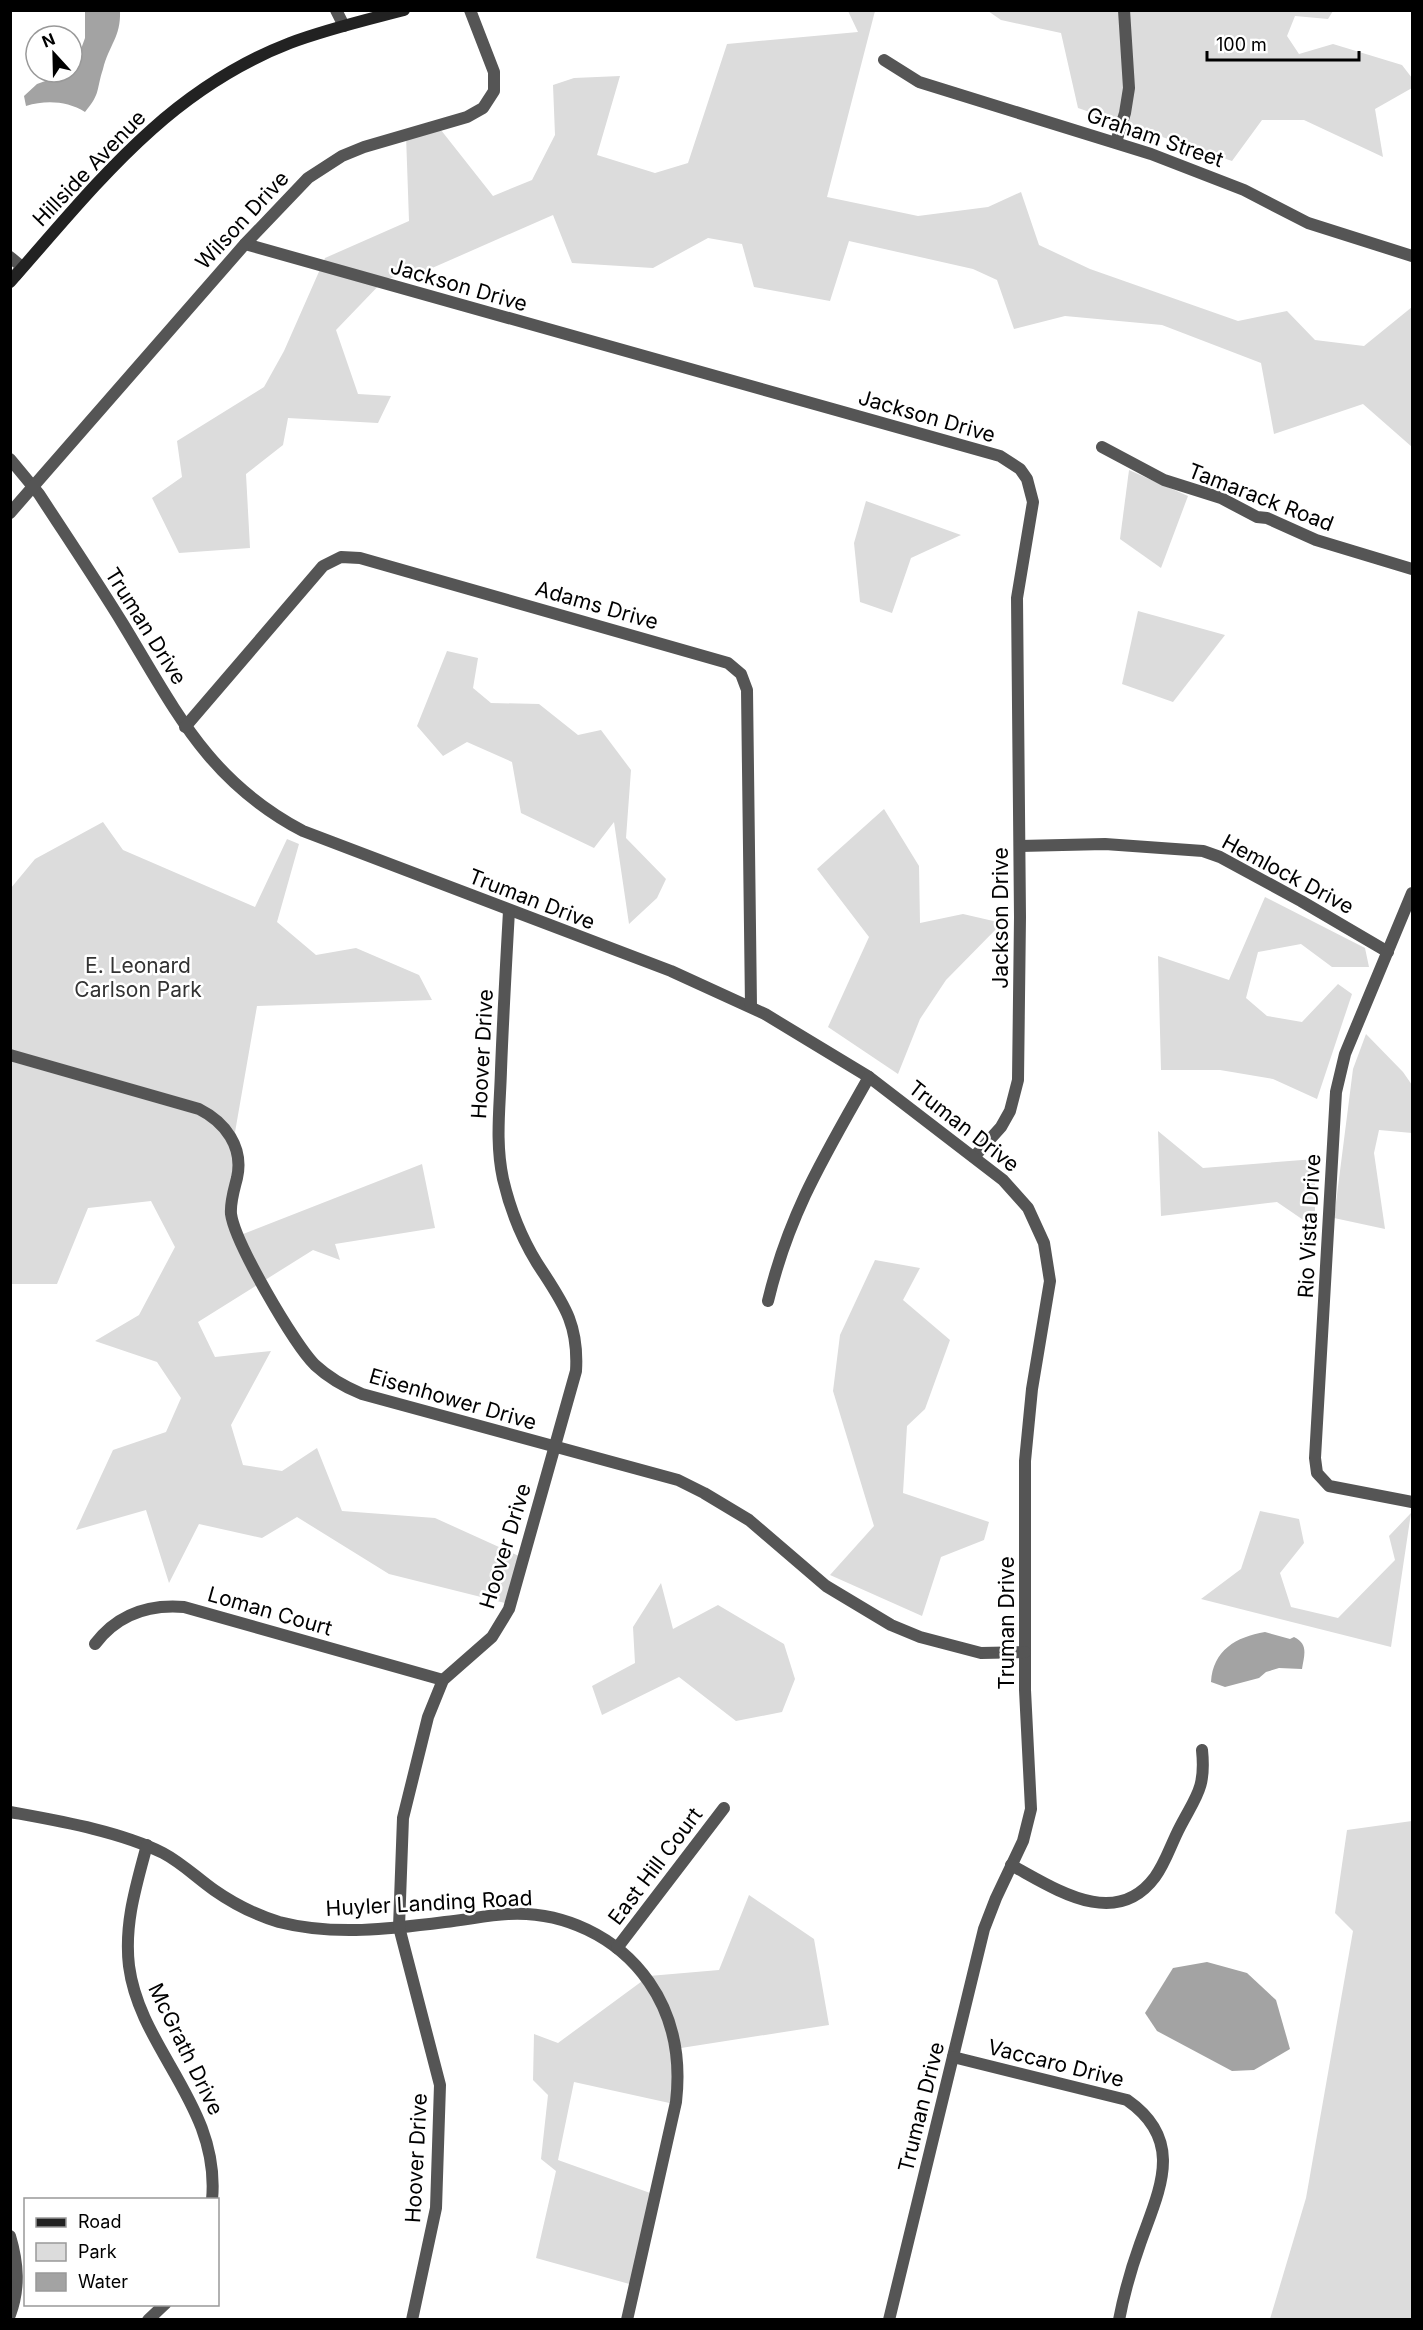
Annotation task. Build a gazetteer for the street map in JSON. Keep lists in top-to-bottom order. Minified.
{"streets":{"main road":["Hillside Avenue"],"street":["Graham Street","Wilson Drive","Jackson Drive","Tamarack Road","Adams Drive","Truman Drive","Hemlock Drive","Hoover Drive","Rio Vista Drive","Eisenhower Drive","Loman Court","East Hill Court","Huyler Landing Road","McGrath Drive","Vaccaro Drive"]},"crossings":[["Wilson Drive","Jackson Drive"],["Wilson Drive","Truman Drive"],["Jackson Drive","Truman Drive"],["Jackson Drive","Hemlock Drive"],["Adams Drive","Truman Drive"],["Truman Drive","Hoover Drive"],["Truman Drive","Eisenhower Drive"],["Truman Drive","Vaccaro Drive"],["Hemlock Drive","Rio Vista Drive"],["Hoover Drive","Eisenhower Drive"],["Hoover Drive","Loman Court"],["Hoover Drive","Huyler Landing Road"],["East Hill Court","Huyler Landing Road"],["Huyler Landing Road","McGrath Drive"]],"parks":["E. Leonard Carlson Park"],"legend":["Road","Park","Water"],"scale_bar":"100 m","north":"top"}
